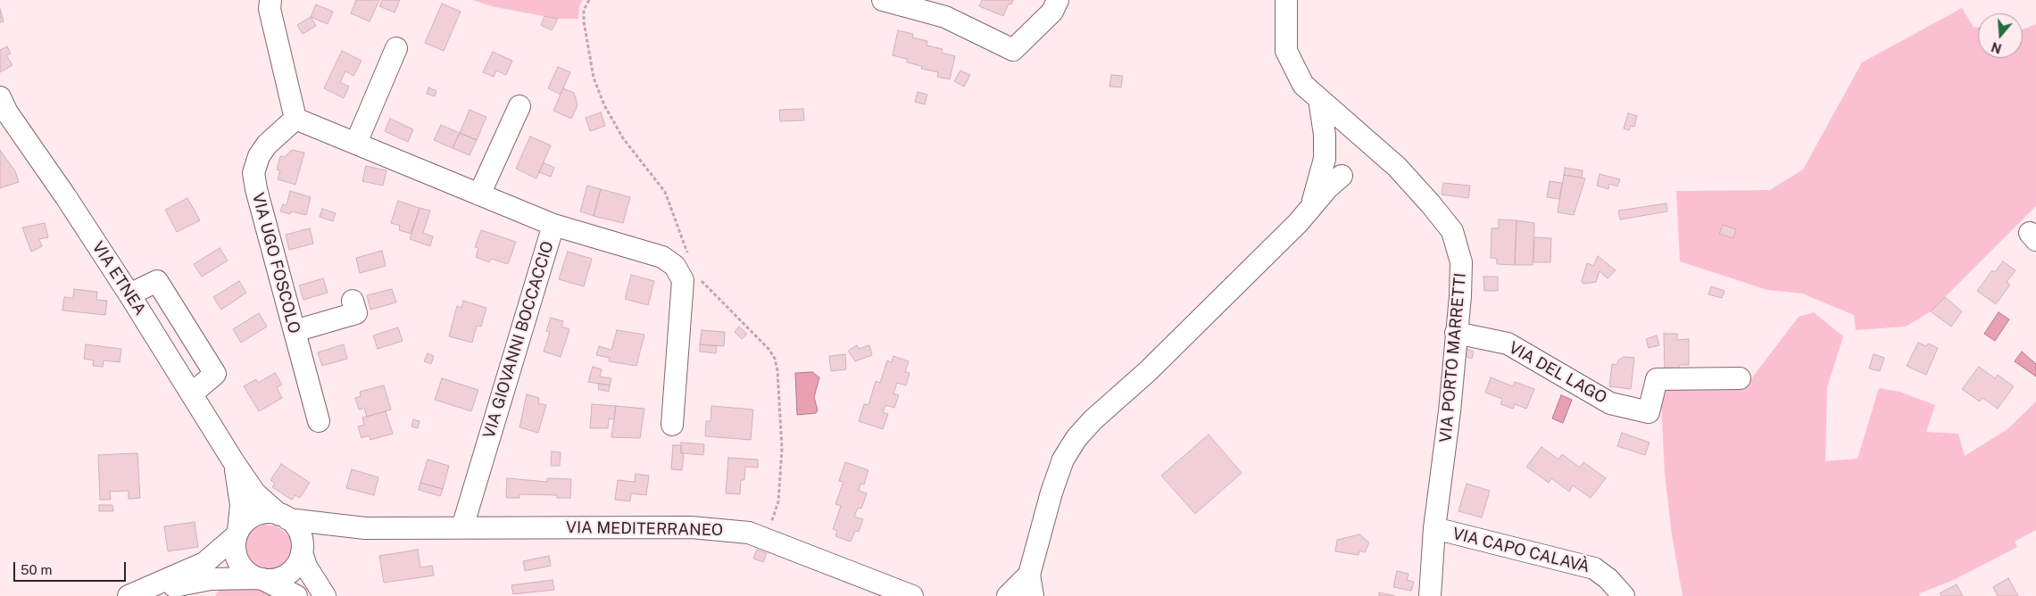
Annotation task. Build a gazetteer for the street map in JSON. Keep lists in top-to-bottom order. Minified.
{"streets":{"street":["VIA UGO FOSCOLO","VIA ETNEA","VIA GIOVANNI BOCCACCIO","VIA PORTO MARRETTI","VIA DEL LAGO","VIA MEDITERRANEO","VIA CAPO CALAVÀ"]},"crossings":[["VIA GIOVANNI BOCCACCIO","VIA MEDITERRANEO"],["VIA PORTO MARRETTI","VIA DEL LAGO"],["VIA PORTO MARRETTI","VIA CAPO CALAVÀ"]],"scale_bar":"50 m","north":"bottom"}
